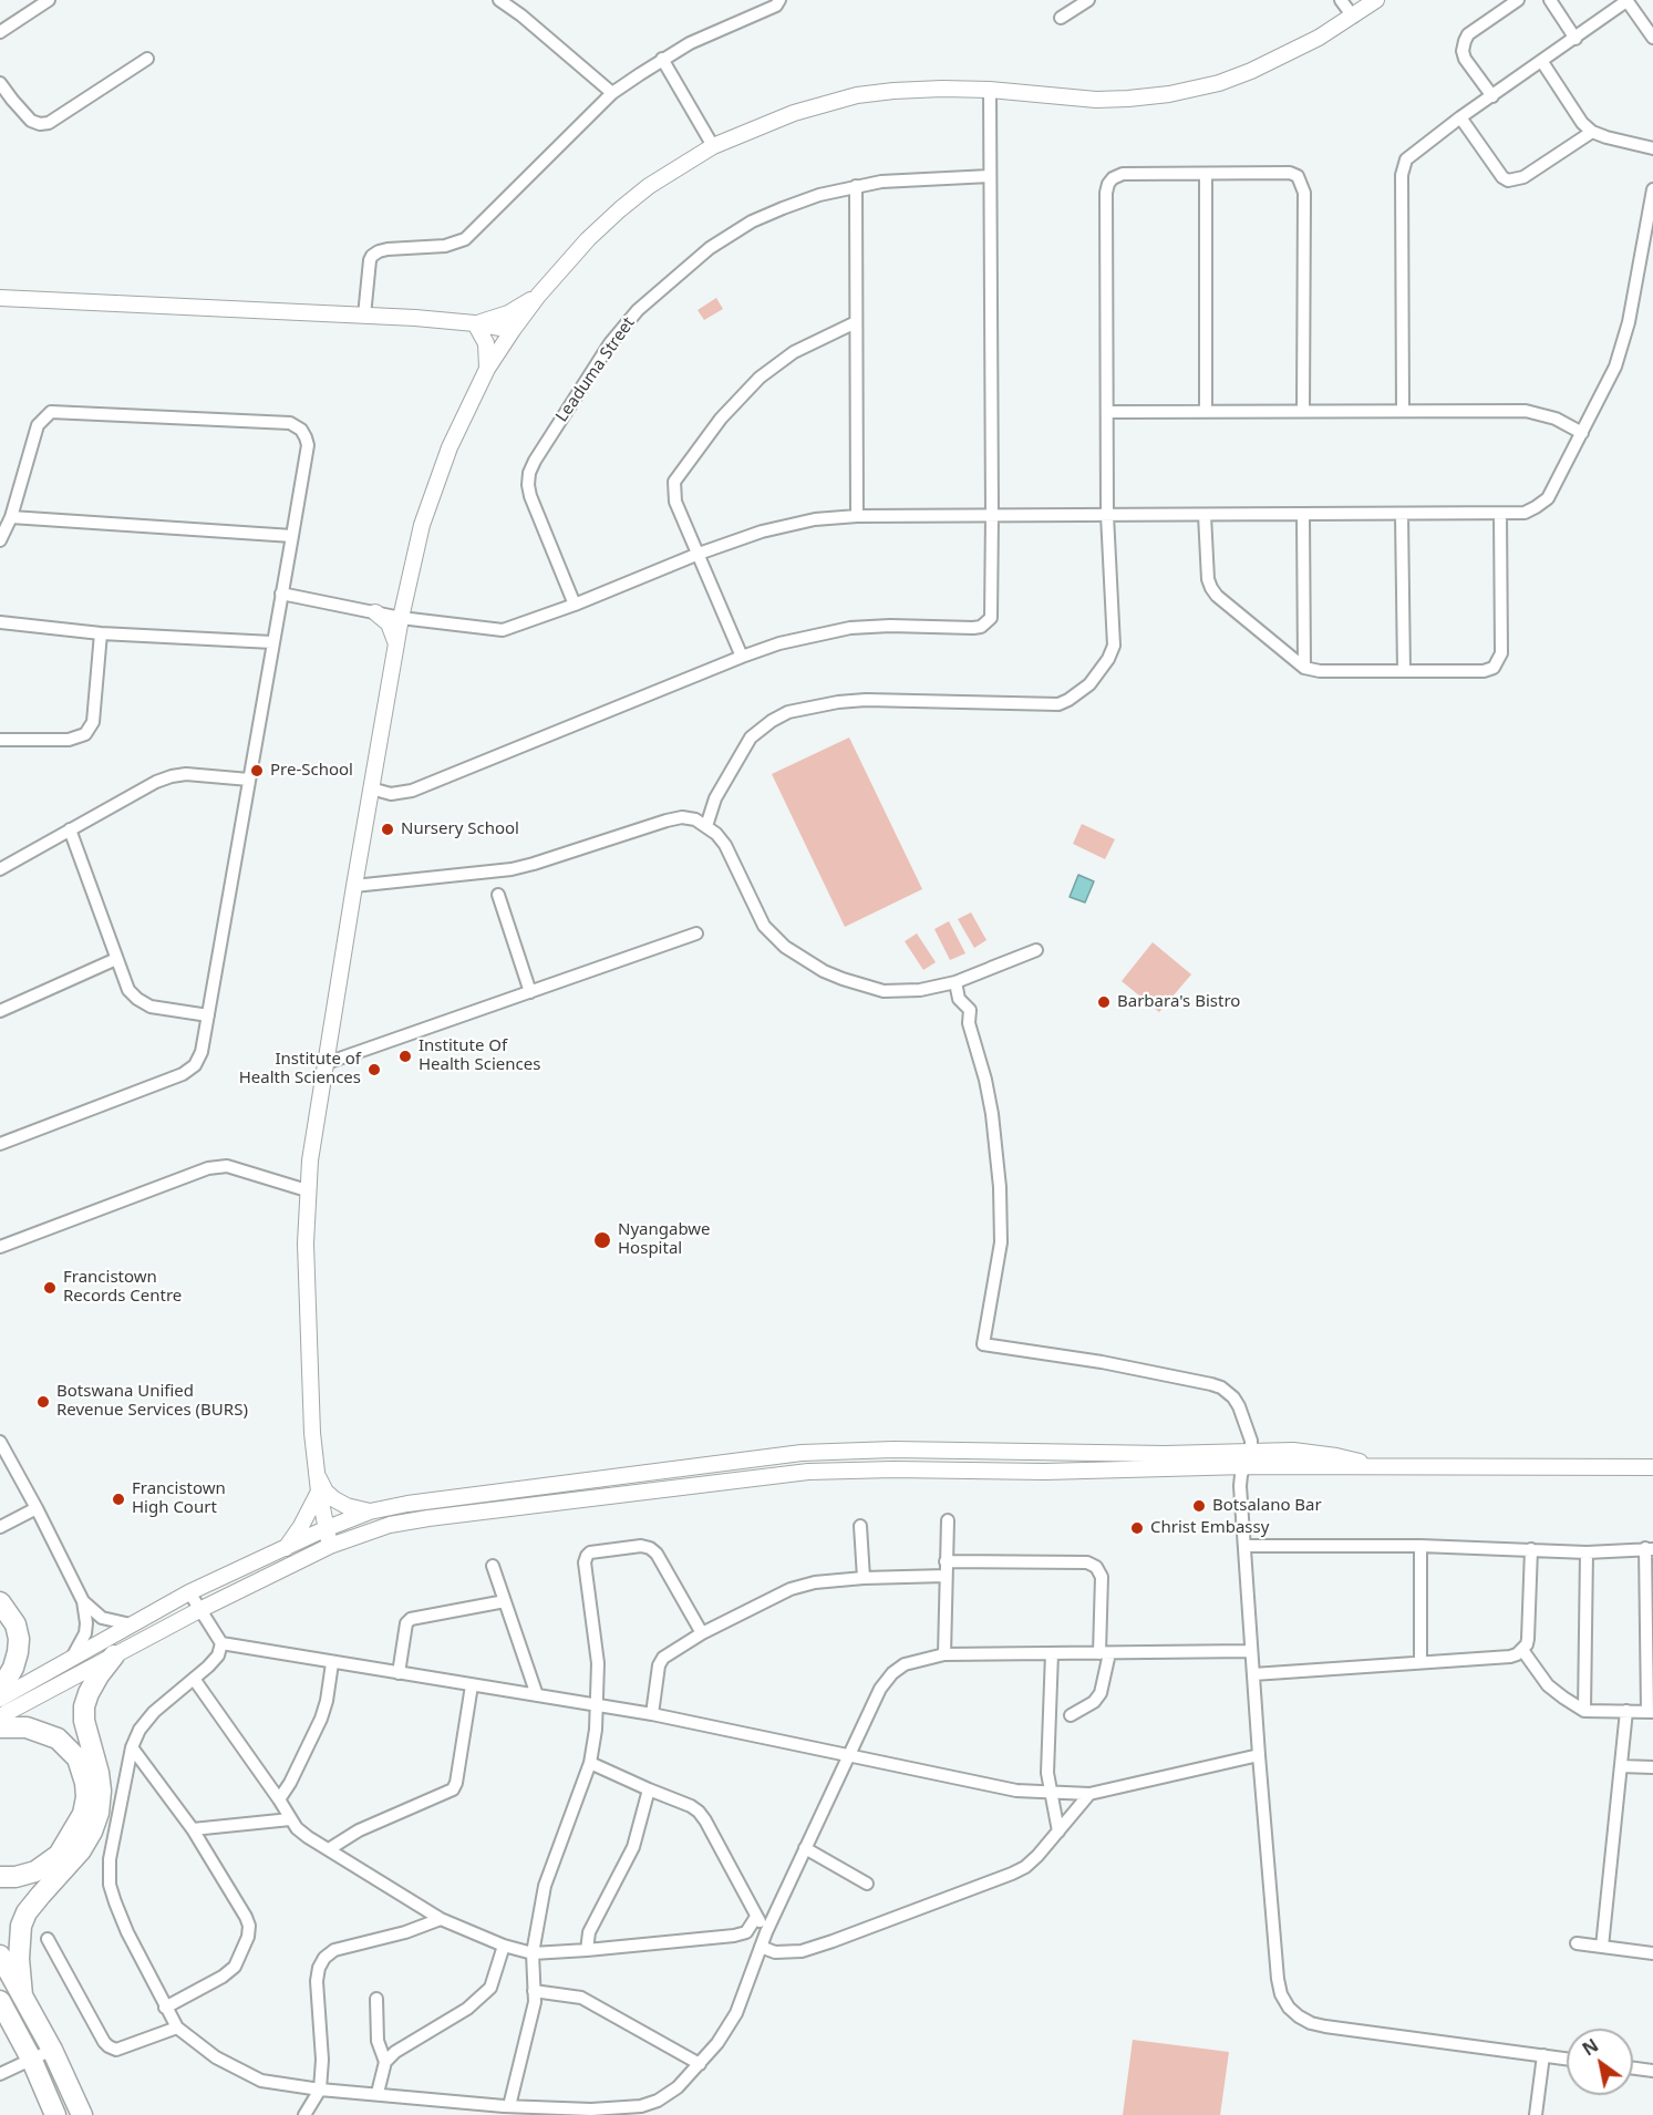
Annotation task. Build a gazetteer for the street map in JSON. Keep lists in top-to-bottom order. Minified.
{"streets":{"street":["Leaduma Street"]},"places":["Pre-School","Nursery School","Barbara's Bistro","Institute Of Health Sciences","Institute of Health Sciences","Nyangabwe Hospital","Francistown Records Centre","Botswana Unified Revenue Services (BURS)","Francistown High Court","Botsalano Bar","Christ Embassy"],"north":"top left"}
